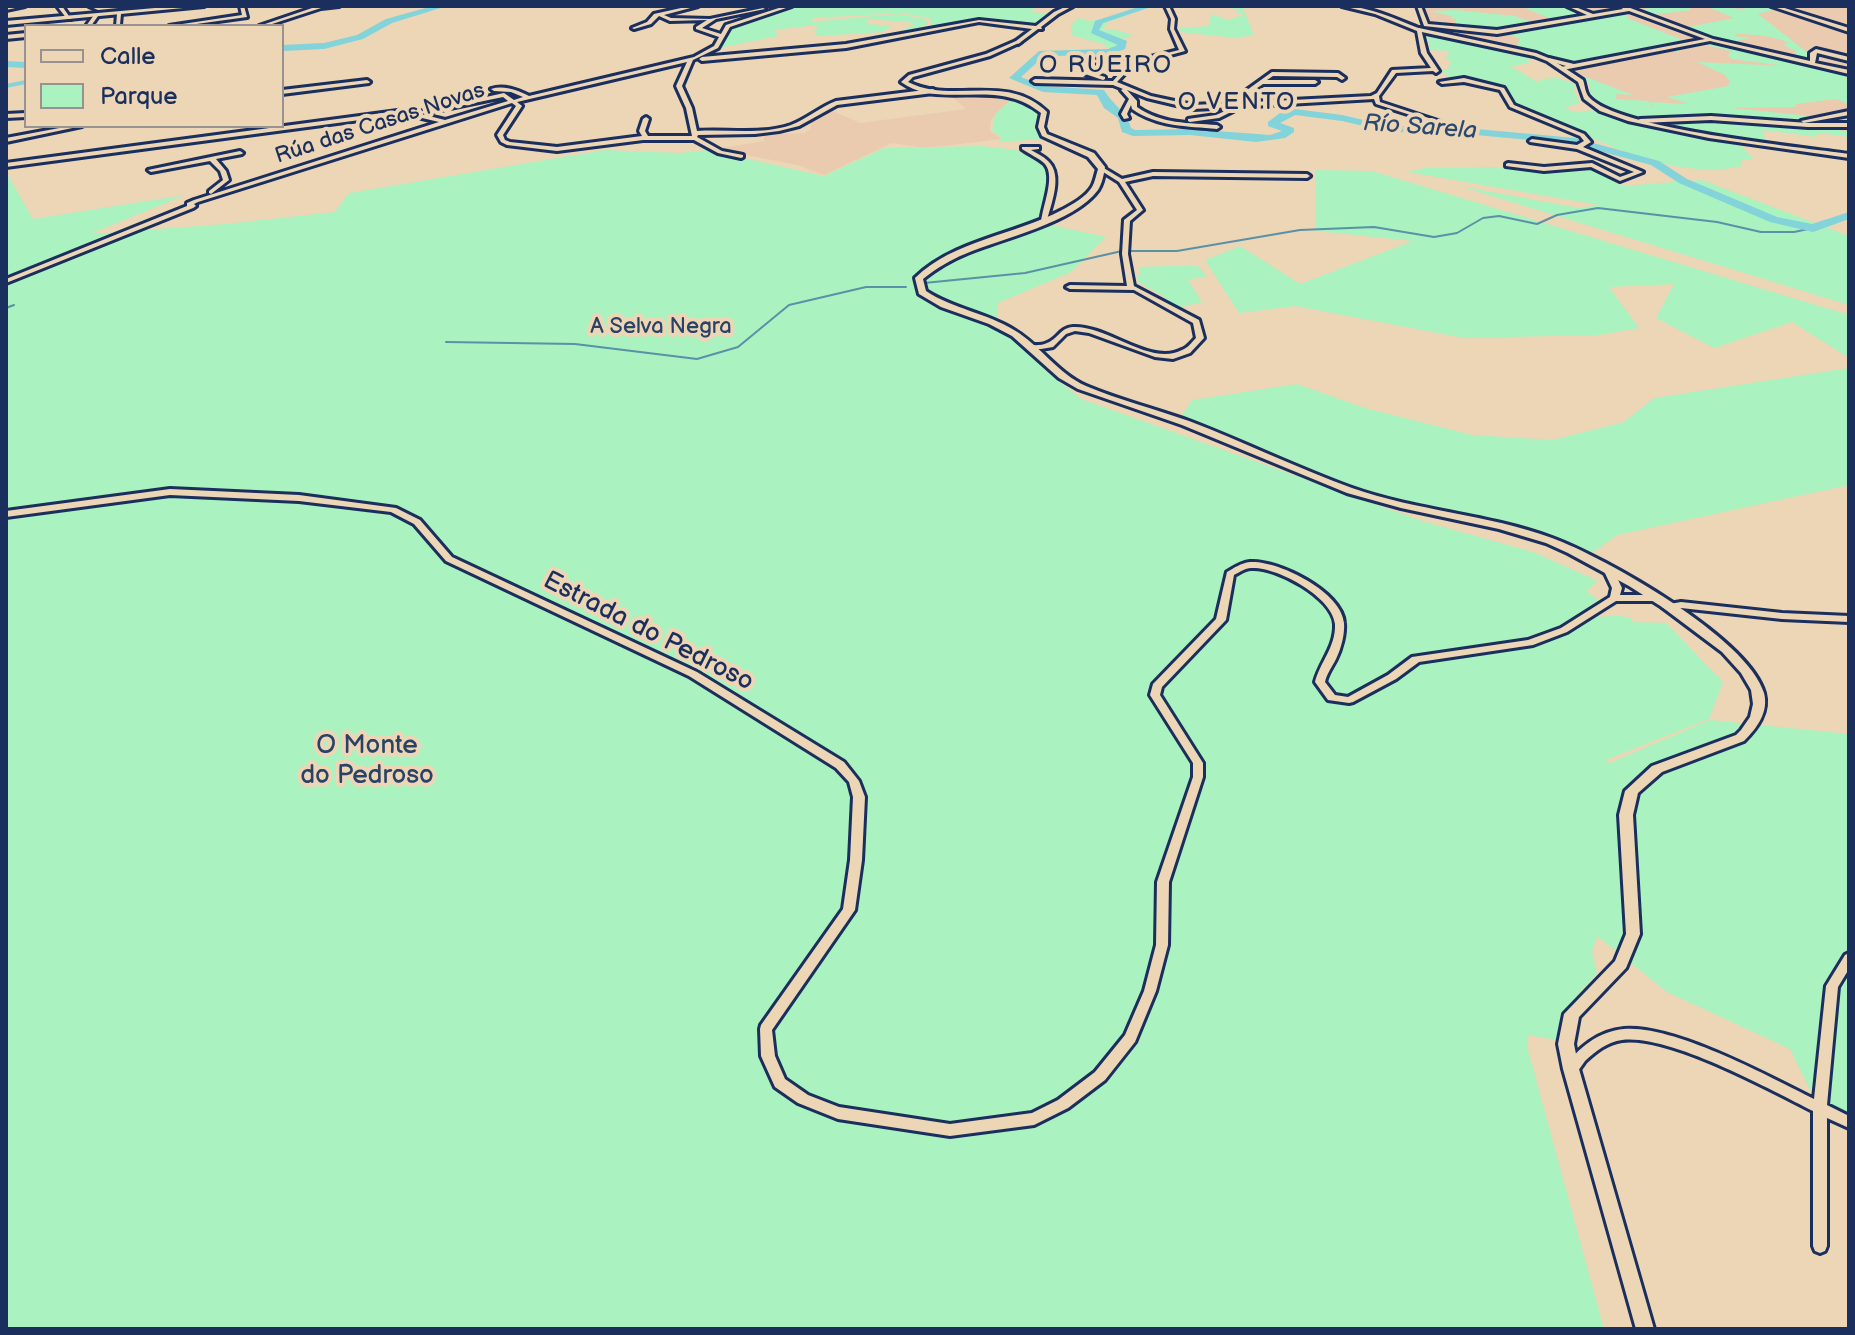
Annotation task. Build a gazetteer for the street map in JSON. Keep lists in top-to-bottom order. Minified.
{"streets":{"street":["Rúa das Casas Novas","Estrada do Pedroso"]},"districts":["O RUEIRO","O VENTO"],"water":["Río Sarela"],"parks":["A Selva Negra","O Monte do Pedroso"],"legend":["Calle","Parque"]}
